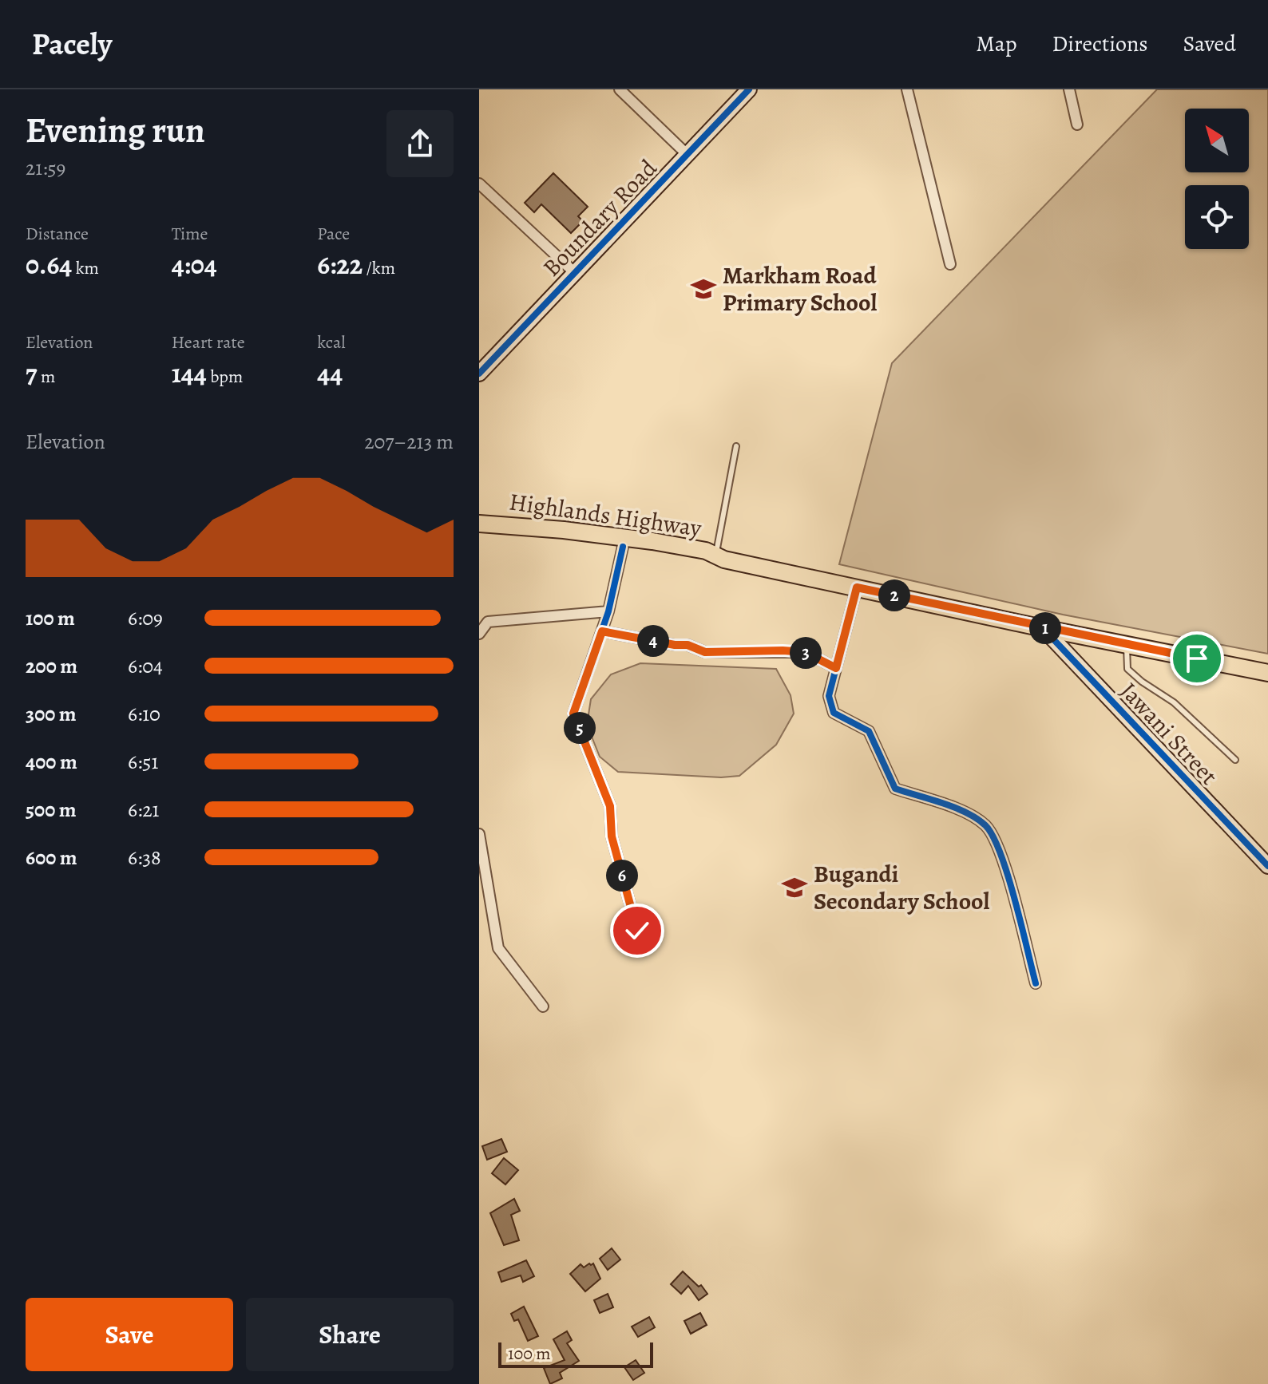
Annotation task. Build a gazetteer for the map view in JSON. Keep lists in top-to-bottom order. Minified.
{"streets":{"main road":["Highlands Highway"],"street":["Boundary Road","Jawani Street"]},"crossings":[["Highlands Highway","Jawani Street"]],"places":{"school or university":["Markham Road Primary School","Bugandi Secondary School"]},"scale_bar":"100 m","north":"top left","page":{"header":"Pacely","nav":["Map","Directions","Saved"],"heading":["Evening run","21:59"],"stats":[["Distance","0.64 km"],["Time","4:04"],["Pace","6:22 /km"],["Elevation","7 m"],["Heart rate","144 bpm"],["kcal","44"]],"chart":["Elevation","207–213 m"],"pins":["2","1","4","3","5","6"],"list":[{"name":"100 m","note":"6:09"},{"name":"200 m","note":"6:04"},{"name":"300 m","note":"6:10"},{"name":"400 m","note":"6:51"},{"name":"500 m","note":"6:21"},{"name":"600 m","note":"6:38"}],"buttons":["Save","Share"],"scale":"100 m"}}
